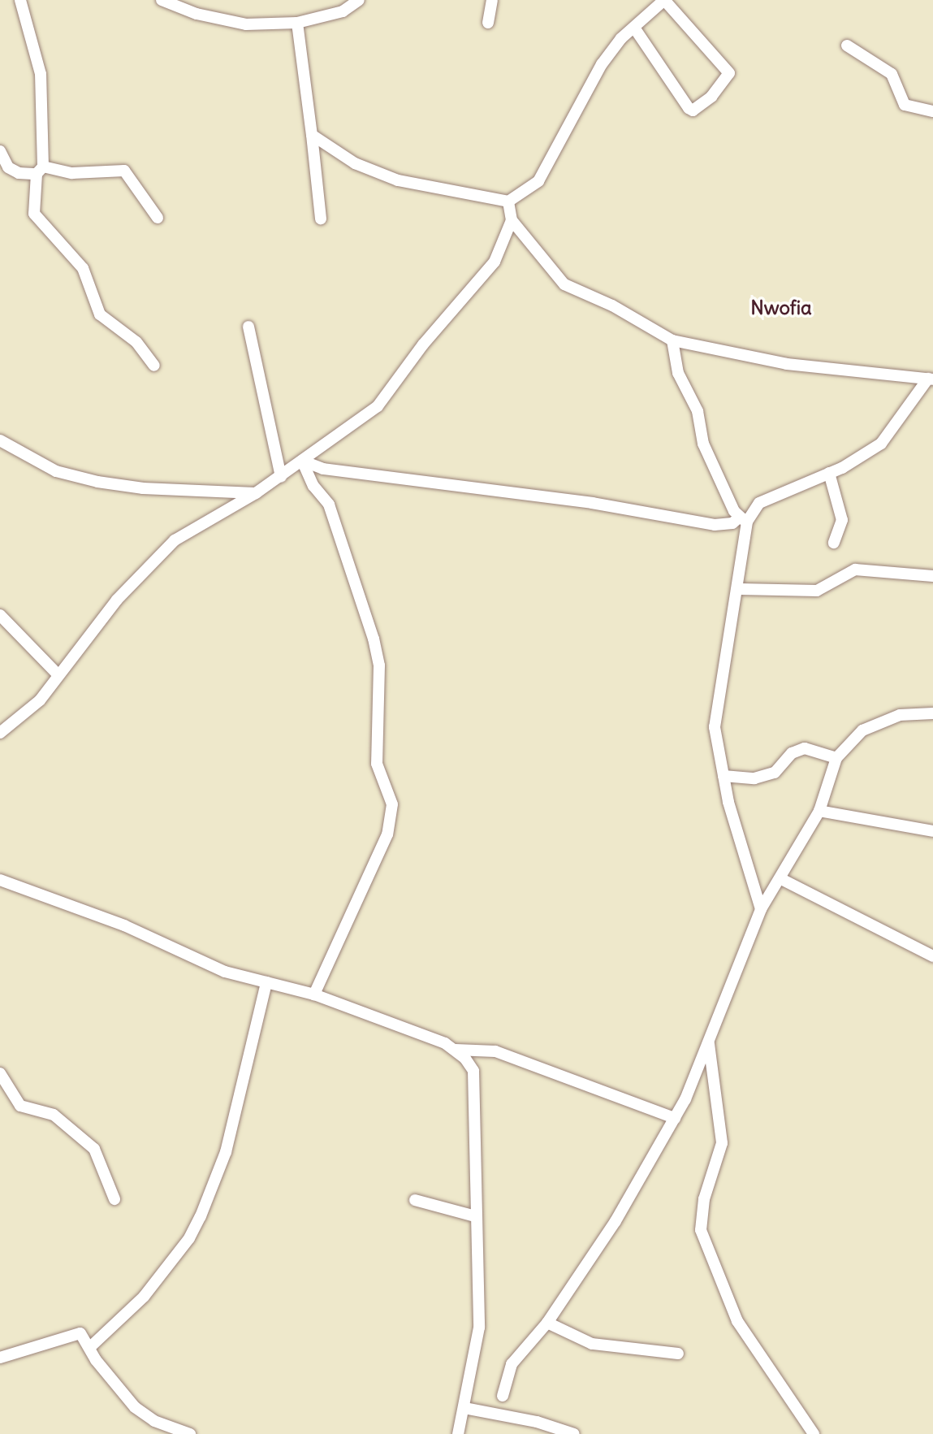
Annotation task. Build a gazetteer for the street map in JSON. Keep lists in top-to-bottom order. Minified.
{"districts":["Nwofia"]}
